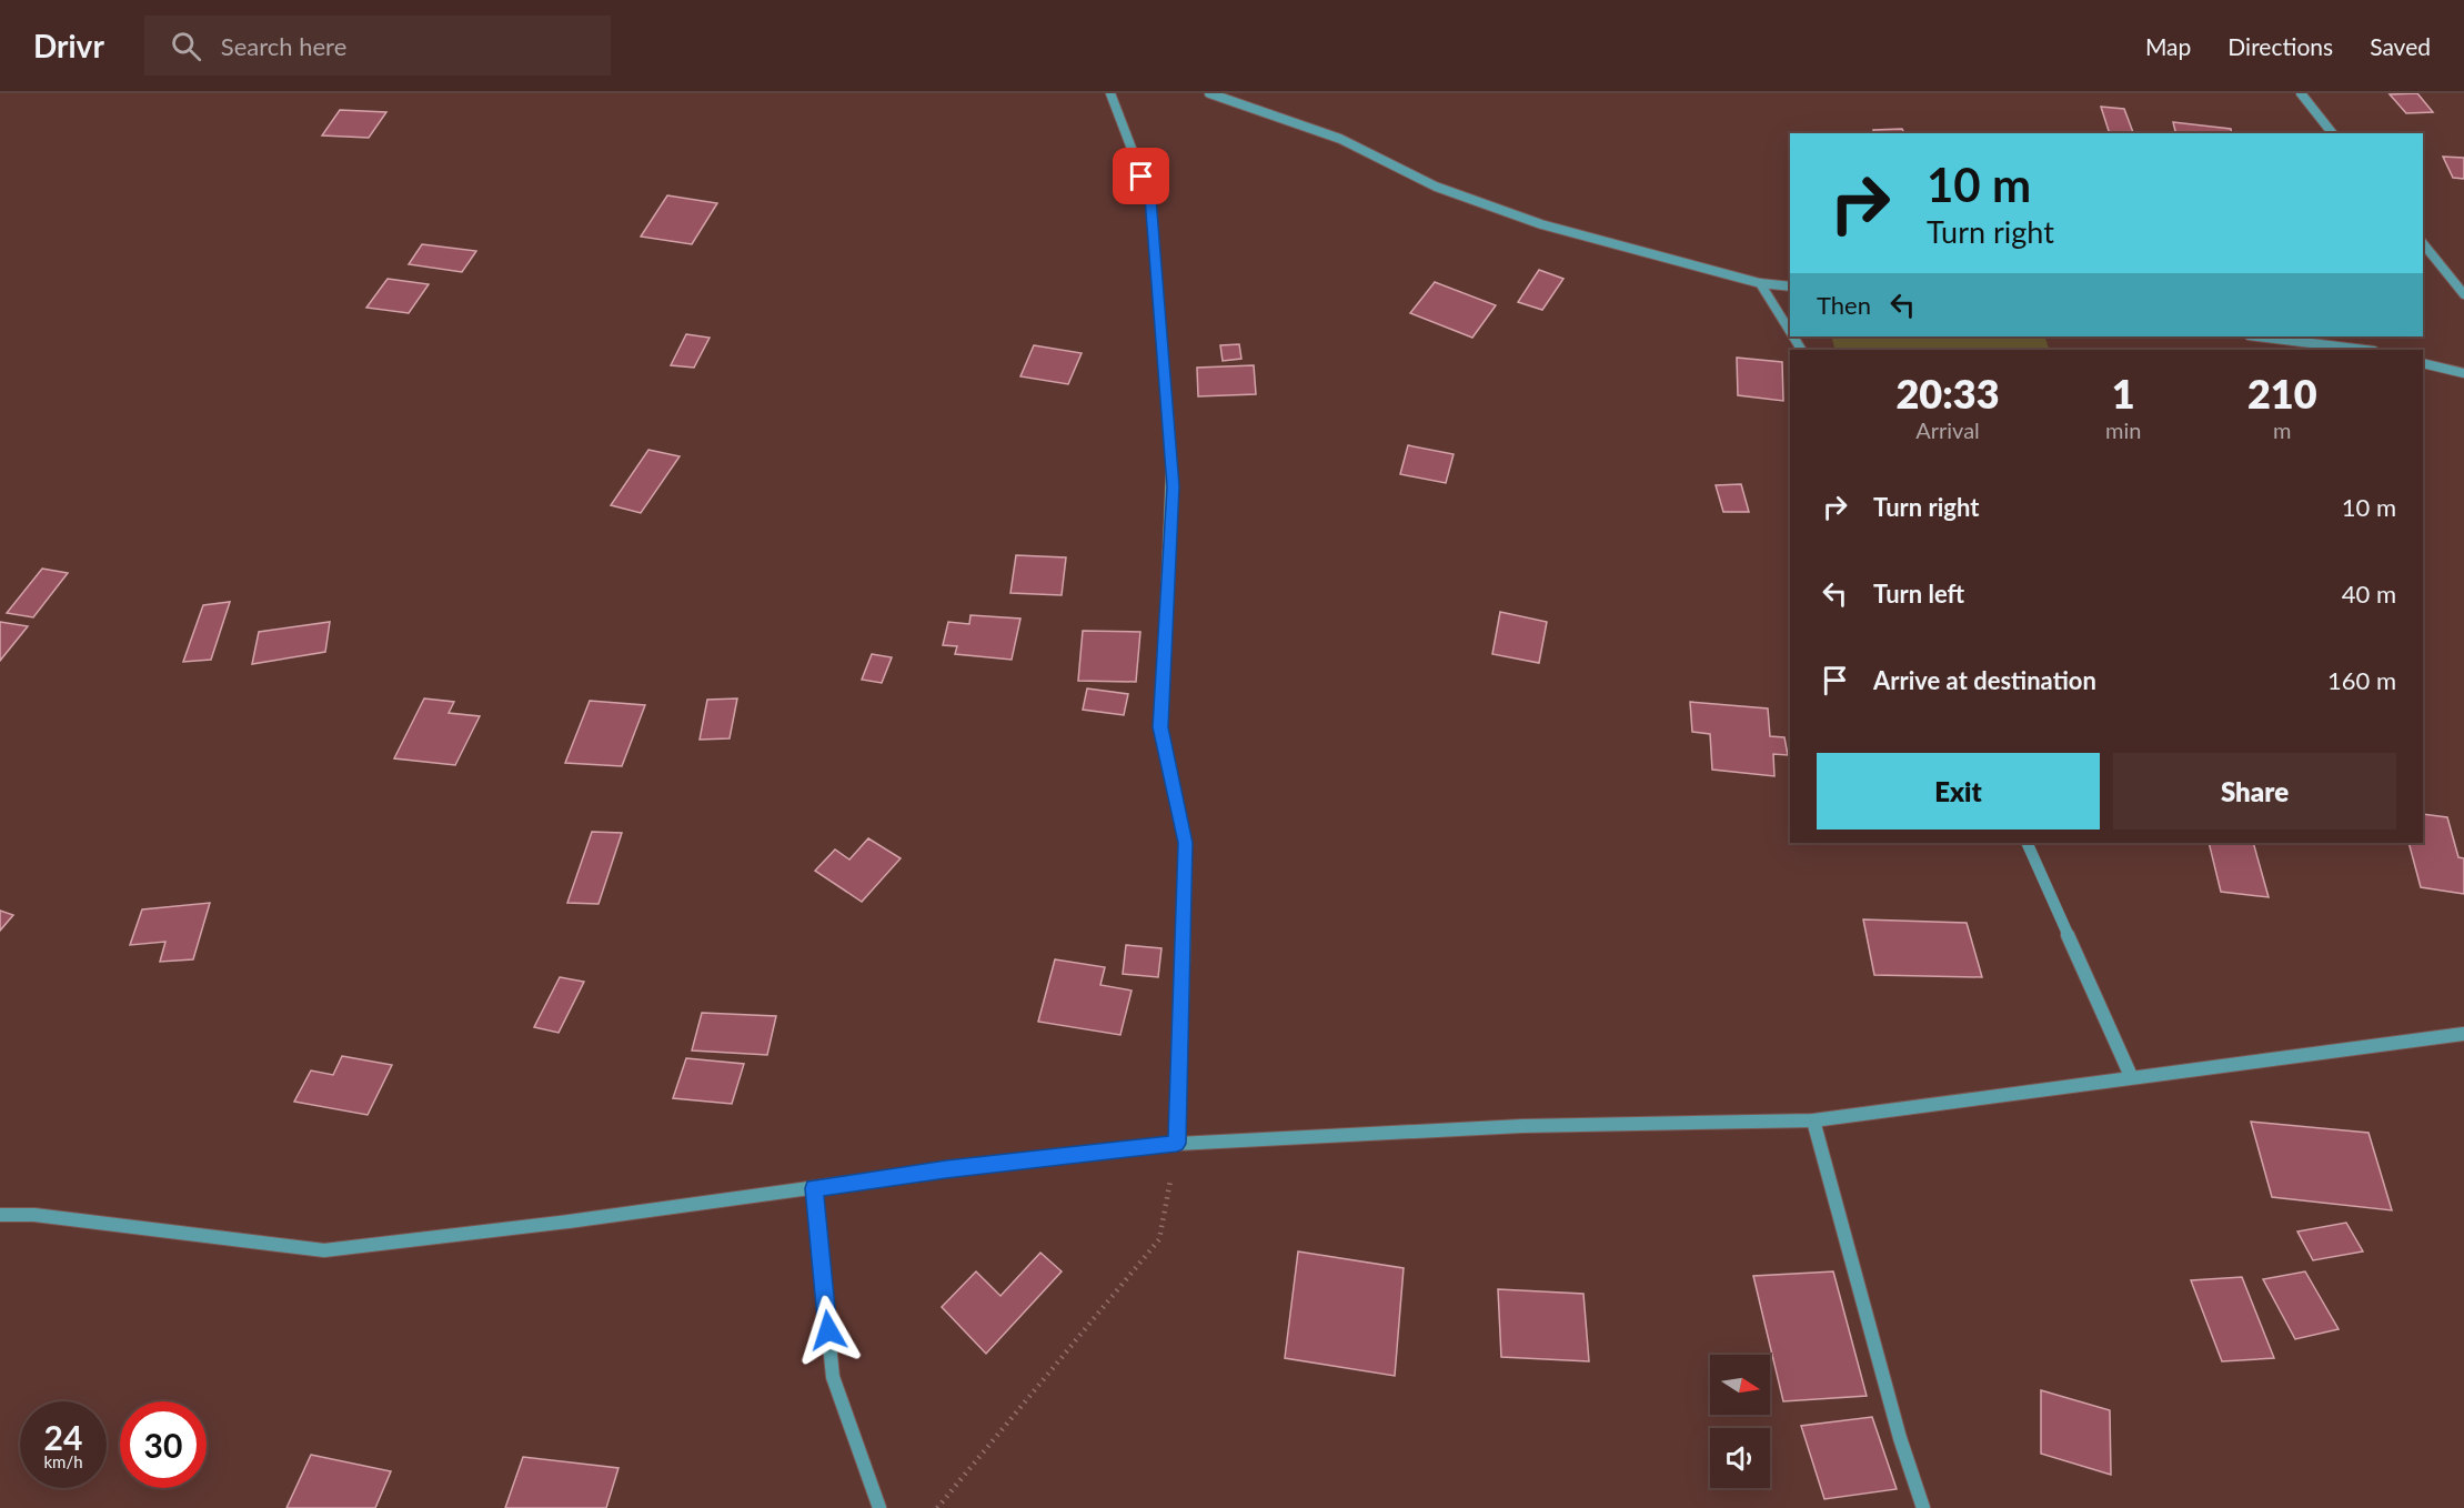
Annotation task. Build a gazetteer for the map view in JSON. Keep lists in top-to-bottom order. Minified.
{"north":"right","page":{"header":"Drivr","search":"Search here","nav":["Map","Directions","Saved"],"turn":["10 m","Turn right"],"then":"Then","eta":["20:33","Arrival","1","min","210","m"],"list":[{"name":"Turn right","value":"10 m"},{"name":"Turn left","value":"40 m"},{"name":"Arrive at destination","value":"160 m"}],"buttons":["Exit","Share"],"speed":"24 km/h","limit":"30"}}
